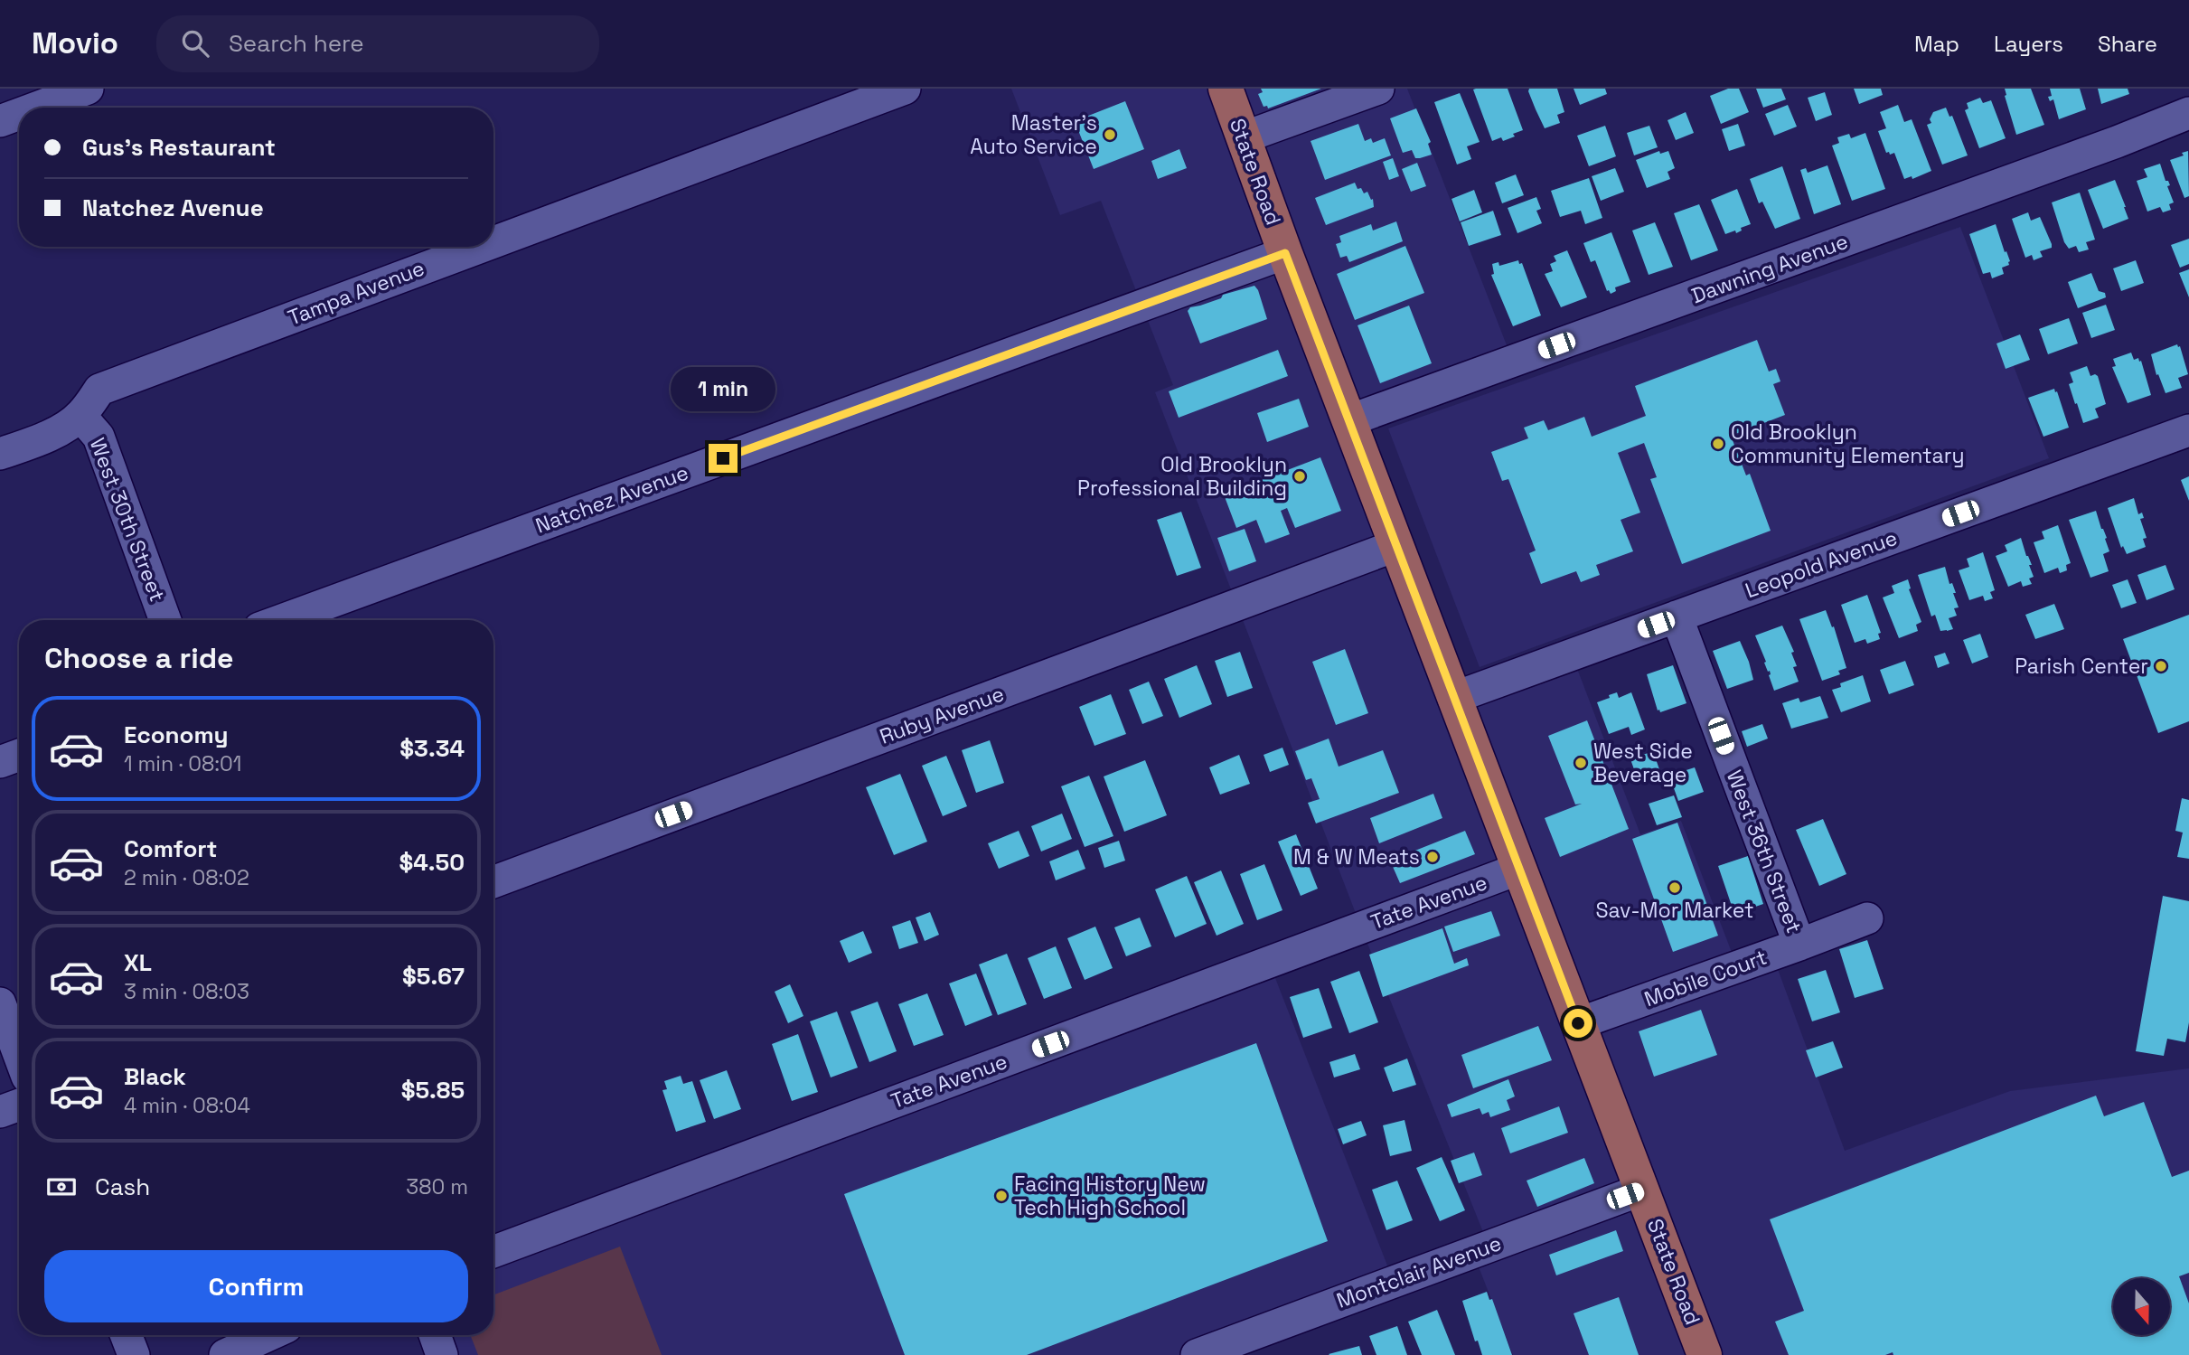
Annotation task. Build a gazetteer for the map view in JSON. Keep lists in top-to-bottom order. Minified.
{"streets":{"main road":["State Road"],"street":["Dawning Avenue","Tampa Avenue","Natchez Avenue","West 30th Street","Leopold Avenue","Ruby Avenue","West 36th Street","Tate Avenue","Mobile Court","Montclair Avenue"]},"crossings":[["State Road","Dawning Avenue"],["State Road","Natchez Avenue"],["State Road","Leopold Avenue"],["State Road","Ruby Avenue"],["State Road","Tate Avenue"],["State Road","Mobile Court"],["State Road","Montclair Avenue"],["Tampa Avenue","West 30th Street"],["Leopold Avenue","West 36th Street"],["West 36th Street","Mobile Court"]],"places":["Master's Auto Service","Old Brooklyn Community Elementary","Old Brooklyn Professional Building","Parish Center","West Side Beverage","M & W Meats","Sav-Mor Market","Facing History New Tech High School"],"north":"bottom","page":{"header":"Movio","search":"Search here","nav":["Map","Layers","Share"],"banner":["Gus's Restaurant","Natchez Avenue"],"bubble":"1 min","heading":"Choose a ride","list":[{"name":"Economy","note":"1 min · 08:01","value":"$3.34"},{"name":"Comfort","note":"2 min · 08:02","value":"$4.50"},{"name":"XL","note":"3 min · 08:03","value":"$5.67"},{"name":"Black","note":"4 min · 08:04","value":"$5.85"}],"pay":["Cash","380 m"],"buttons":"Confirm"}}
